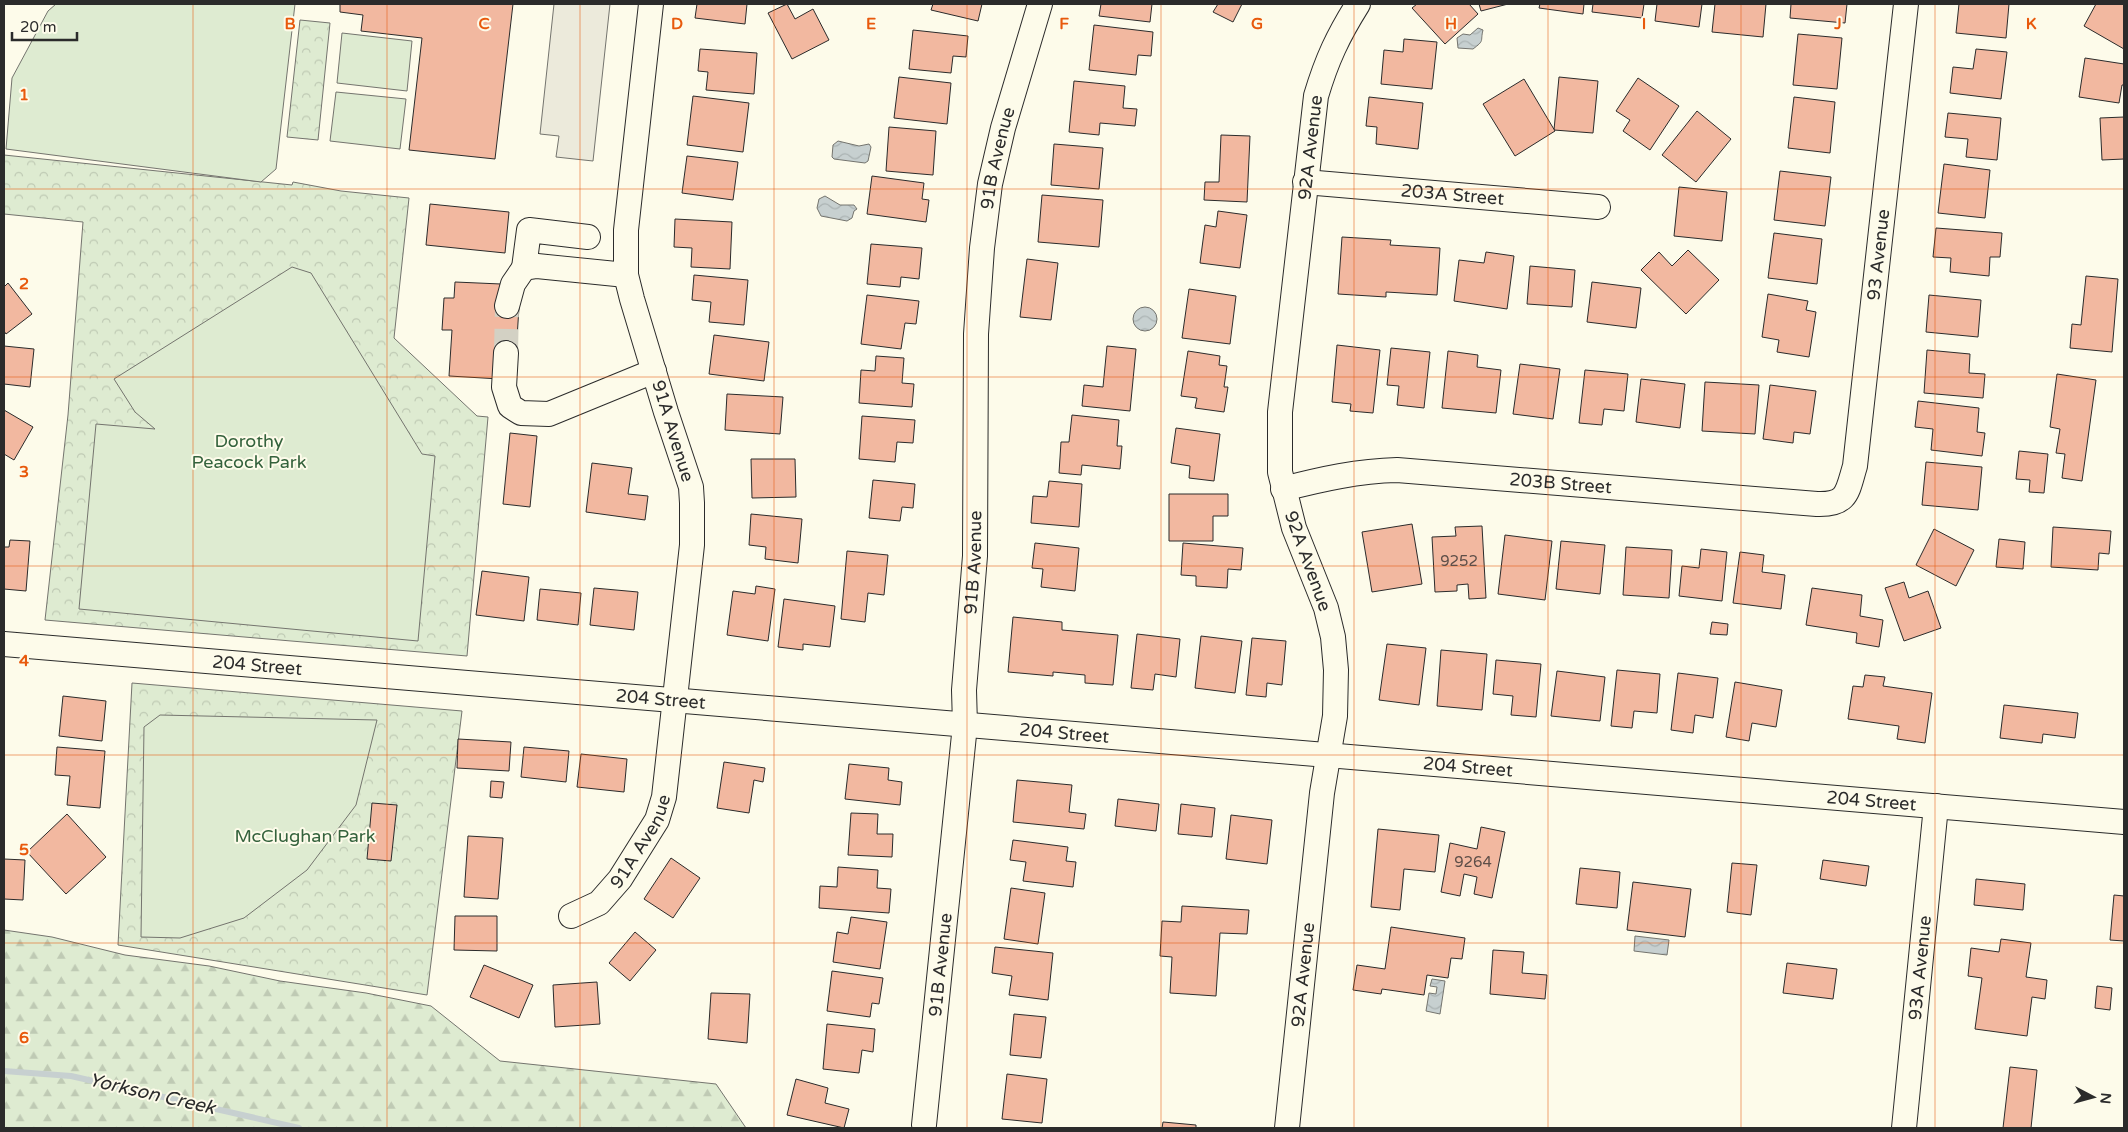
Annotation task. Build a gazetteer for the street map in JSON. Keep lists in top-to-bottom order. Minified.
{"streets":{"street":["92A Avenue","91B Avenue","203A Street","93 Avenue","91A Avenue","203B Street","204 Street","93A Avenue"]},"crossings":[["92A Avenue","203A Street"],["92A Avenue","203B Street"],["92A Avenue","204 Street"],["91B Avenue","204 Street"],["93 Avenue","203B Street"],["91A Avenue","204 Street"],["204 Street","93A Avenue"]],"water":["Yorkson Creek"],"parks":["Dorothy Peacock Park","McClughan Park"],"house_numbers":["9252","9264"],"scale_bar":"20 m","north":"right","grid":{"columns":["B","C","D","E","F","G","H","I","J","K"],"rows":["1","2","3","4","5","6"]}}
